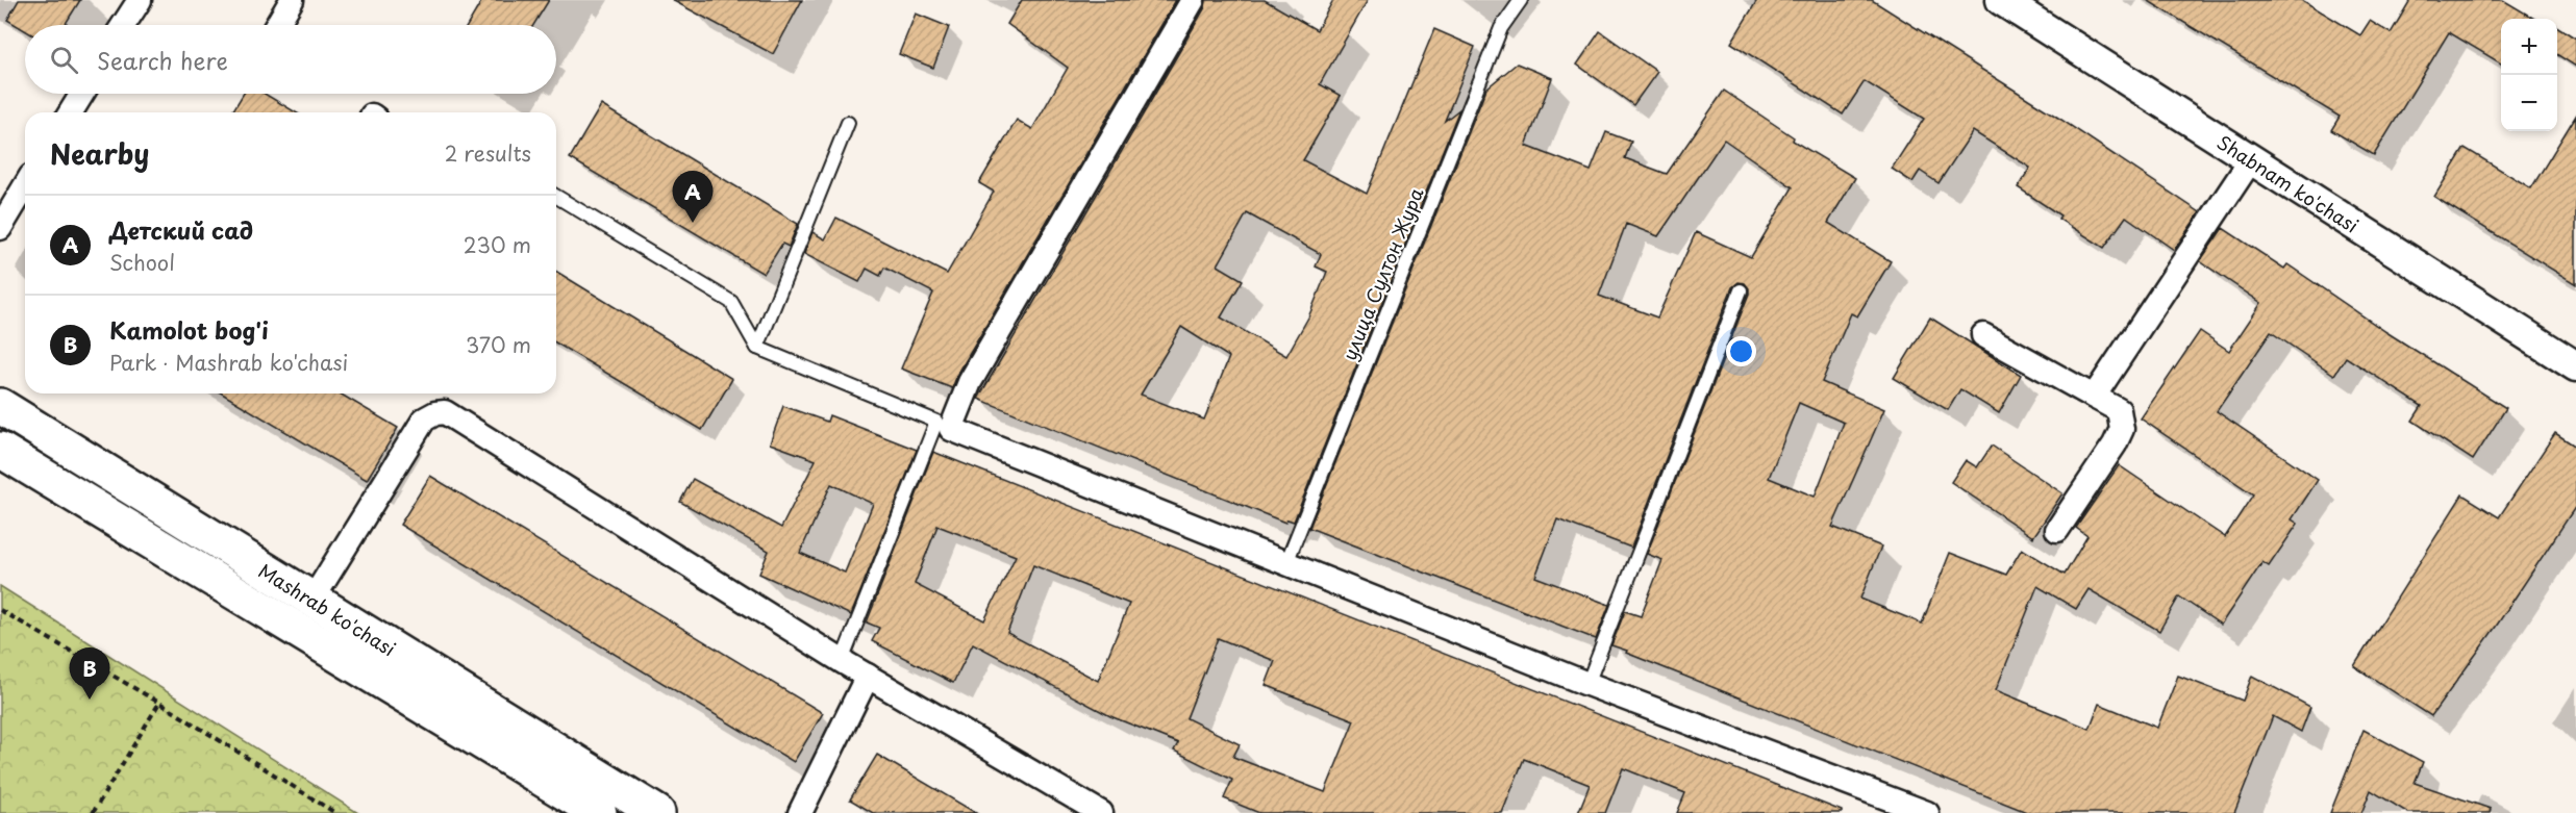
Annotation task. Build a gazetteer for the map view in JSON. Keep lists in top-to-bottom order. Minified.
{"streets":{"main road":["Mashrab ko'chasi"],"street":["Shabnam ko'chasi"],"lane":["улица Султон Жура"]},"page":{"map_buttons":["+","−"],"search":"Search here","heading":["Nearby","2 results"],"pins":["A","B"],"list":[{"mark":"A","name":"Детский сад","note":"School","value":"230 m"},{"mark":"B","name":"Kamolot bog'i","note":"Park · Mashrab ko'chasi","value":"370 m"}]}}
